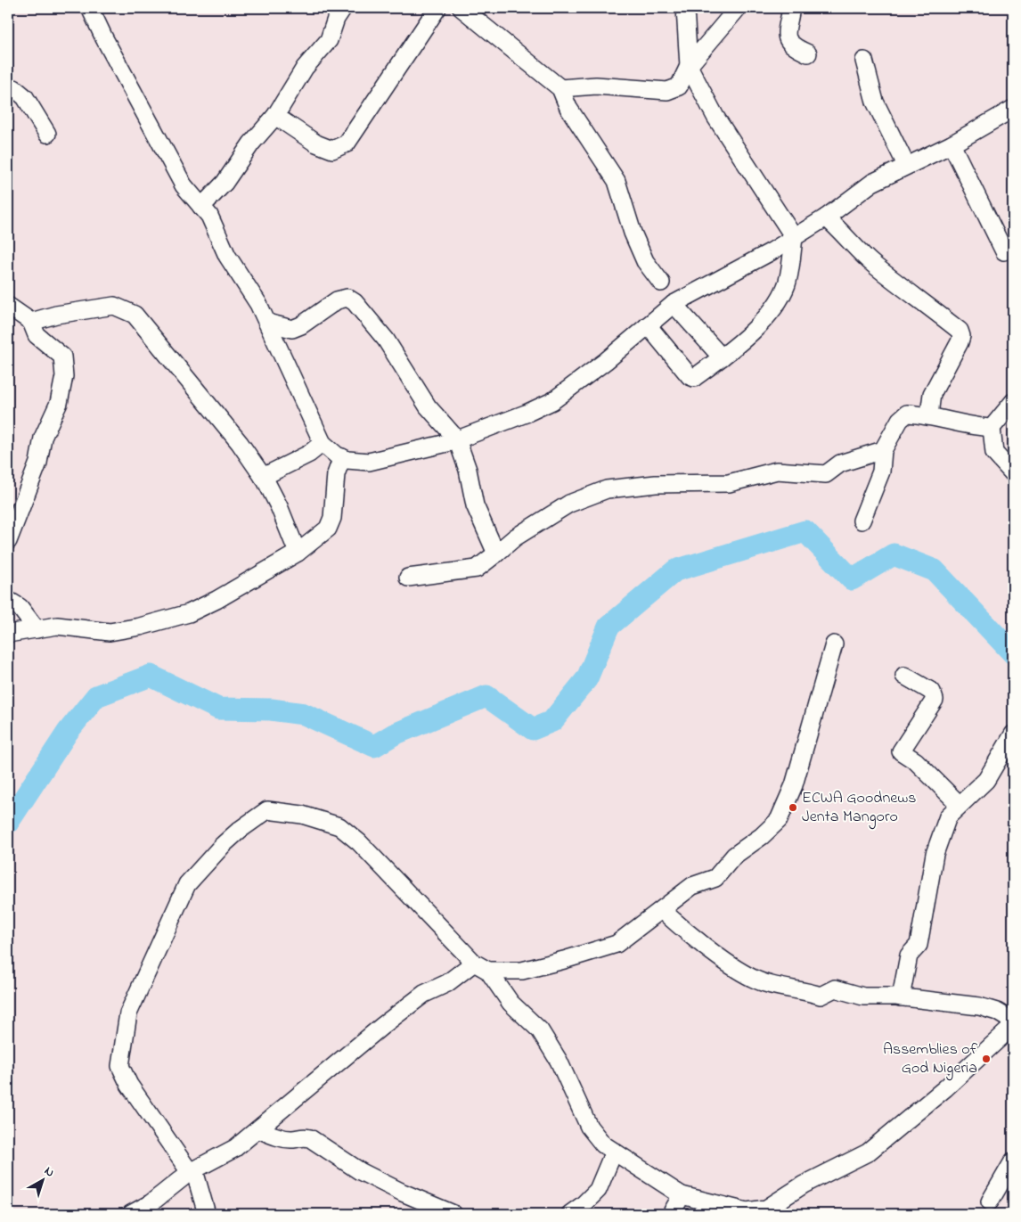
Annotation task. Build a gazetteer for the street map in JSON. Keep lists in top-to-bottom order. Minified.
{"places":["ECWA Goodnews Jenta Mangoro","Assemblies of God Nigeria"],"north":"top right"}
